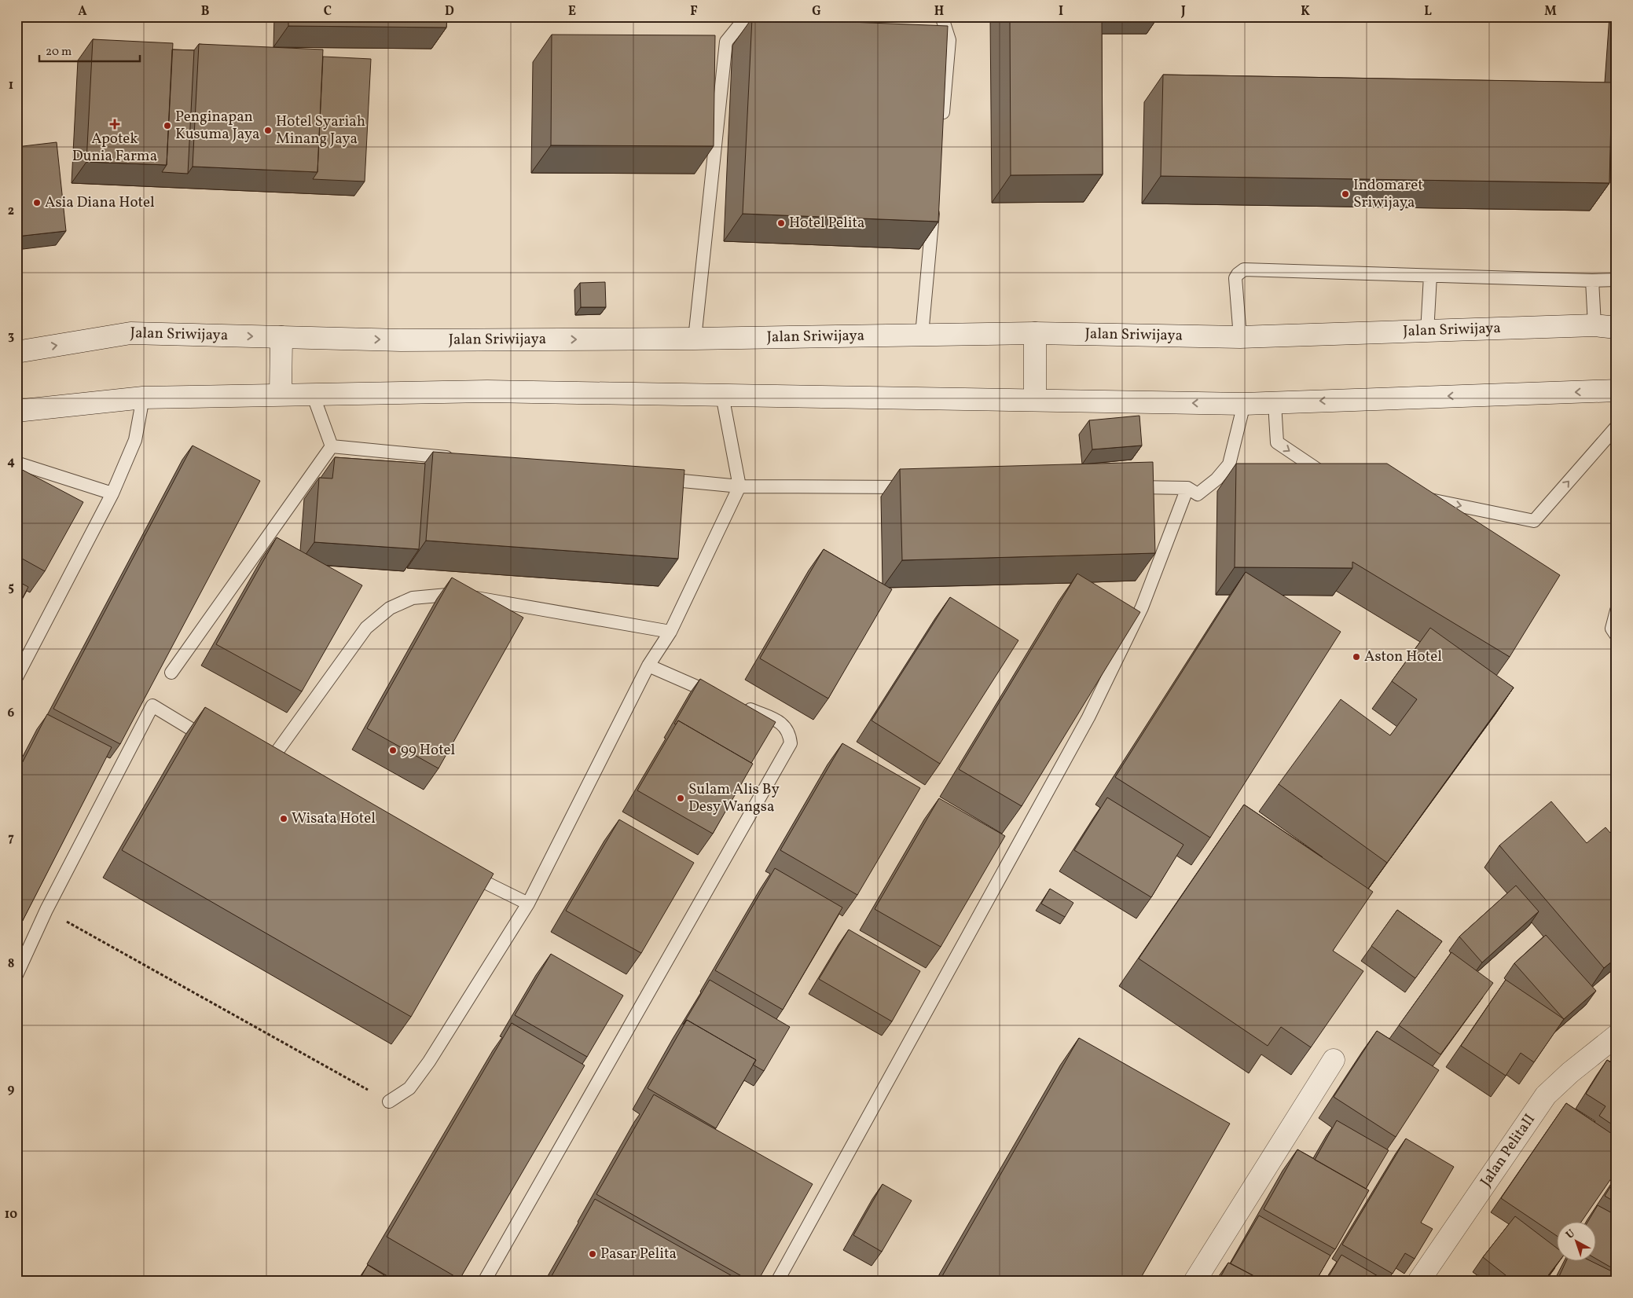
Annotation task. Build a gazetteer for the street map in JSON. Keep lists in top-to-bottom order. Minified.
{"streets":{"main road":["Jalan Sriwijaya","Jalan PelitaII"]},"places":{"health":["Apotek Dunia Farma"],"other":["Penginapan Kusuma Jaya","Hotel Syariah Minang Jaya","Indomaret Sriwijaya","Asia Diana Hotel","Hotel Pelita","Aston Hotel","99 Hotel","Sulam Alis By Desy Wangsa","Wisata Hotel","Pasar Pelita"]},"scale_bar":"20 m","north":"top left","grid":{"columns":["A","B","C","D","E","F","G","H","I","J","K","L","M"],"rows":["1","2","3","4","5","6","7","8","9","10"]}}
